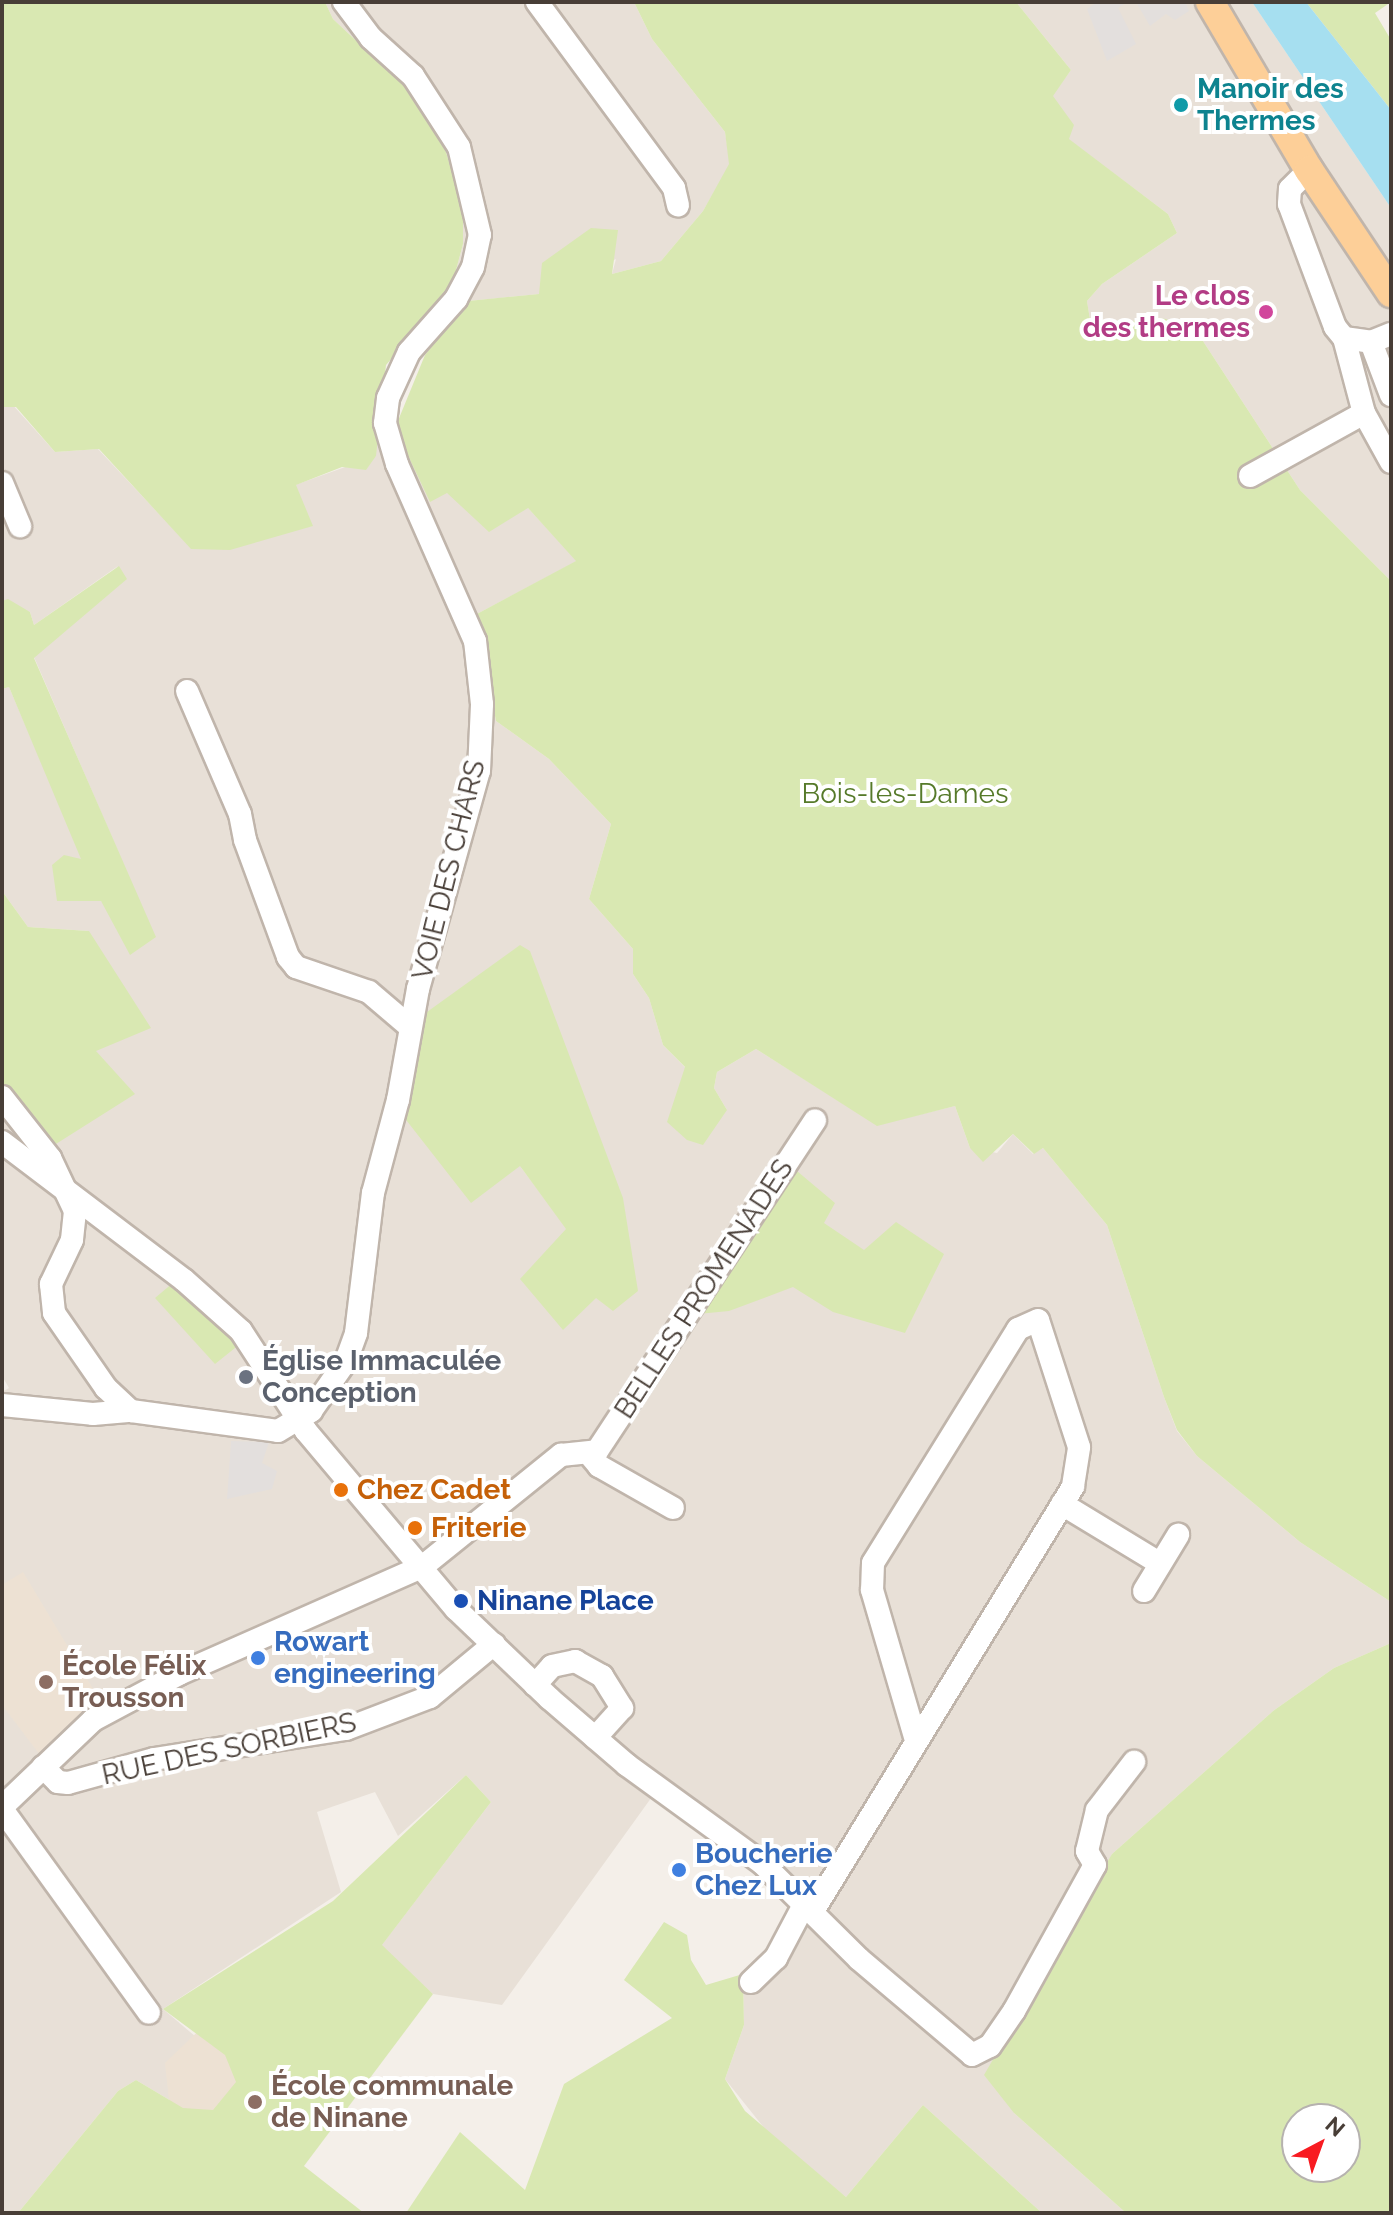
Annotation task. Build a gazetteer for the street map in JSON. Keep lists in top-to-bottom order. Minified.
{"streets":{"street":["VOIE DES CHARS","BELLES PROMENADES","RUE DES SORBIERS"]},"parks":["Bois-les-Dames"],"places":["Manoir des Thermes","Le clos des thermes","Église Immaculée Conception","Chez Cadet","Friterie","Ninane Place","Rowart engineering","École Félix Trousson","Boucherie Chez Lux","École communale de Ninane"],"north":"top right"}
